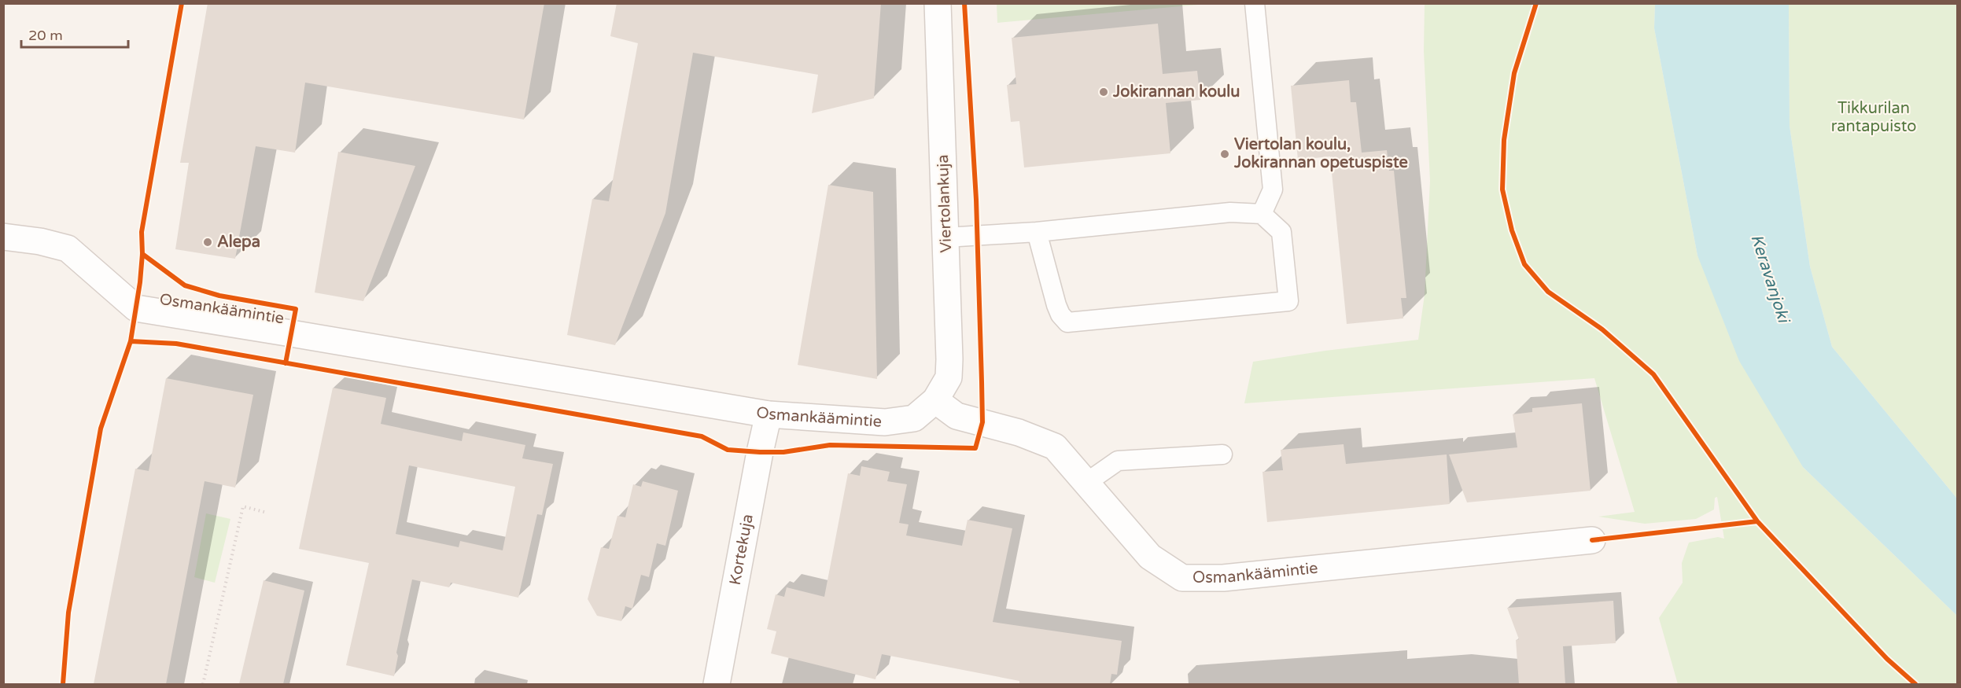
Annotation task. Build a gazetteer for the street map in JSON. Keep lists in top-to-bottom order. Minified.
{"streets":{"street":["Viertolankuja","Osmankäämintie","Kortekuja"]},"crossings":[["Viertolankuja","Osmankäämintie"],["Osmankäämintie","Kortekuja"]],"water":["Keravanjoki"],"parks":["Tikkurilan rantapuisto"],"places":["Jokirannan koulu","Viertolan koulu, Jokirannan opetuspiste","Alepa"],"scale_bar":"20 m"}
